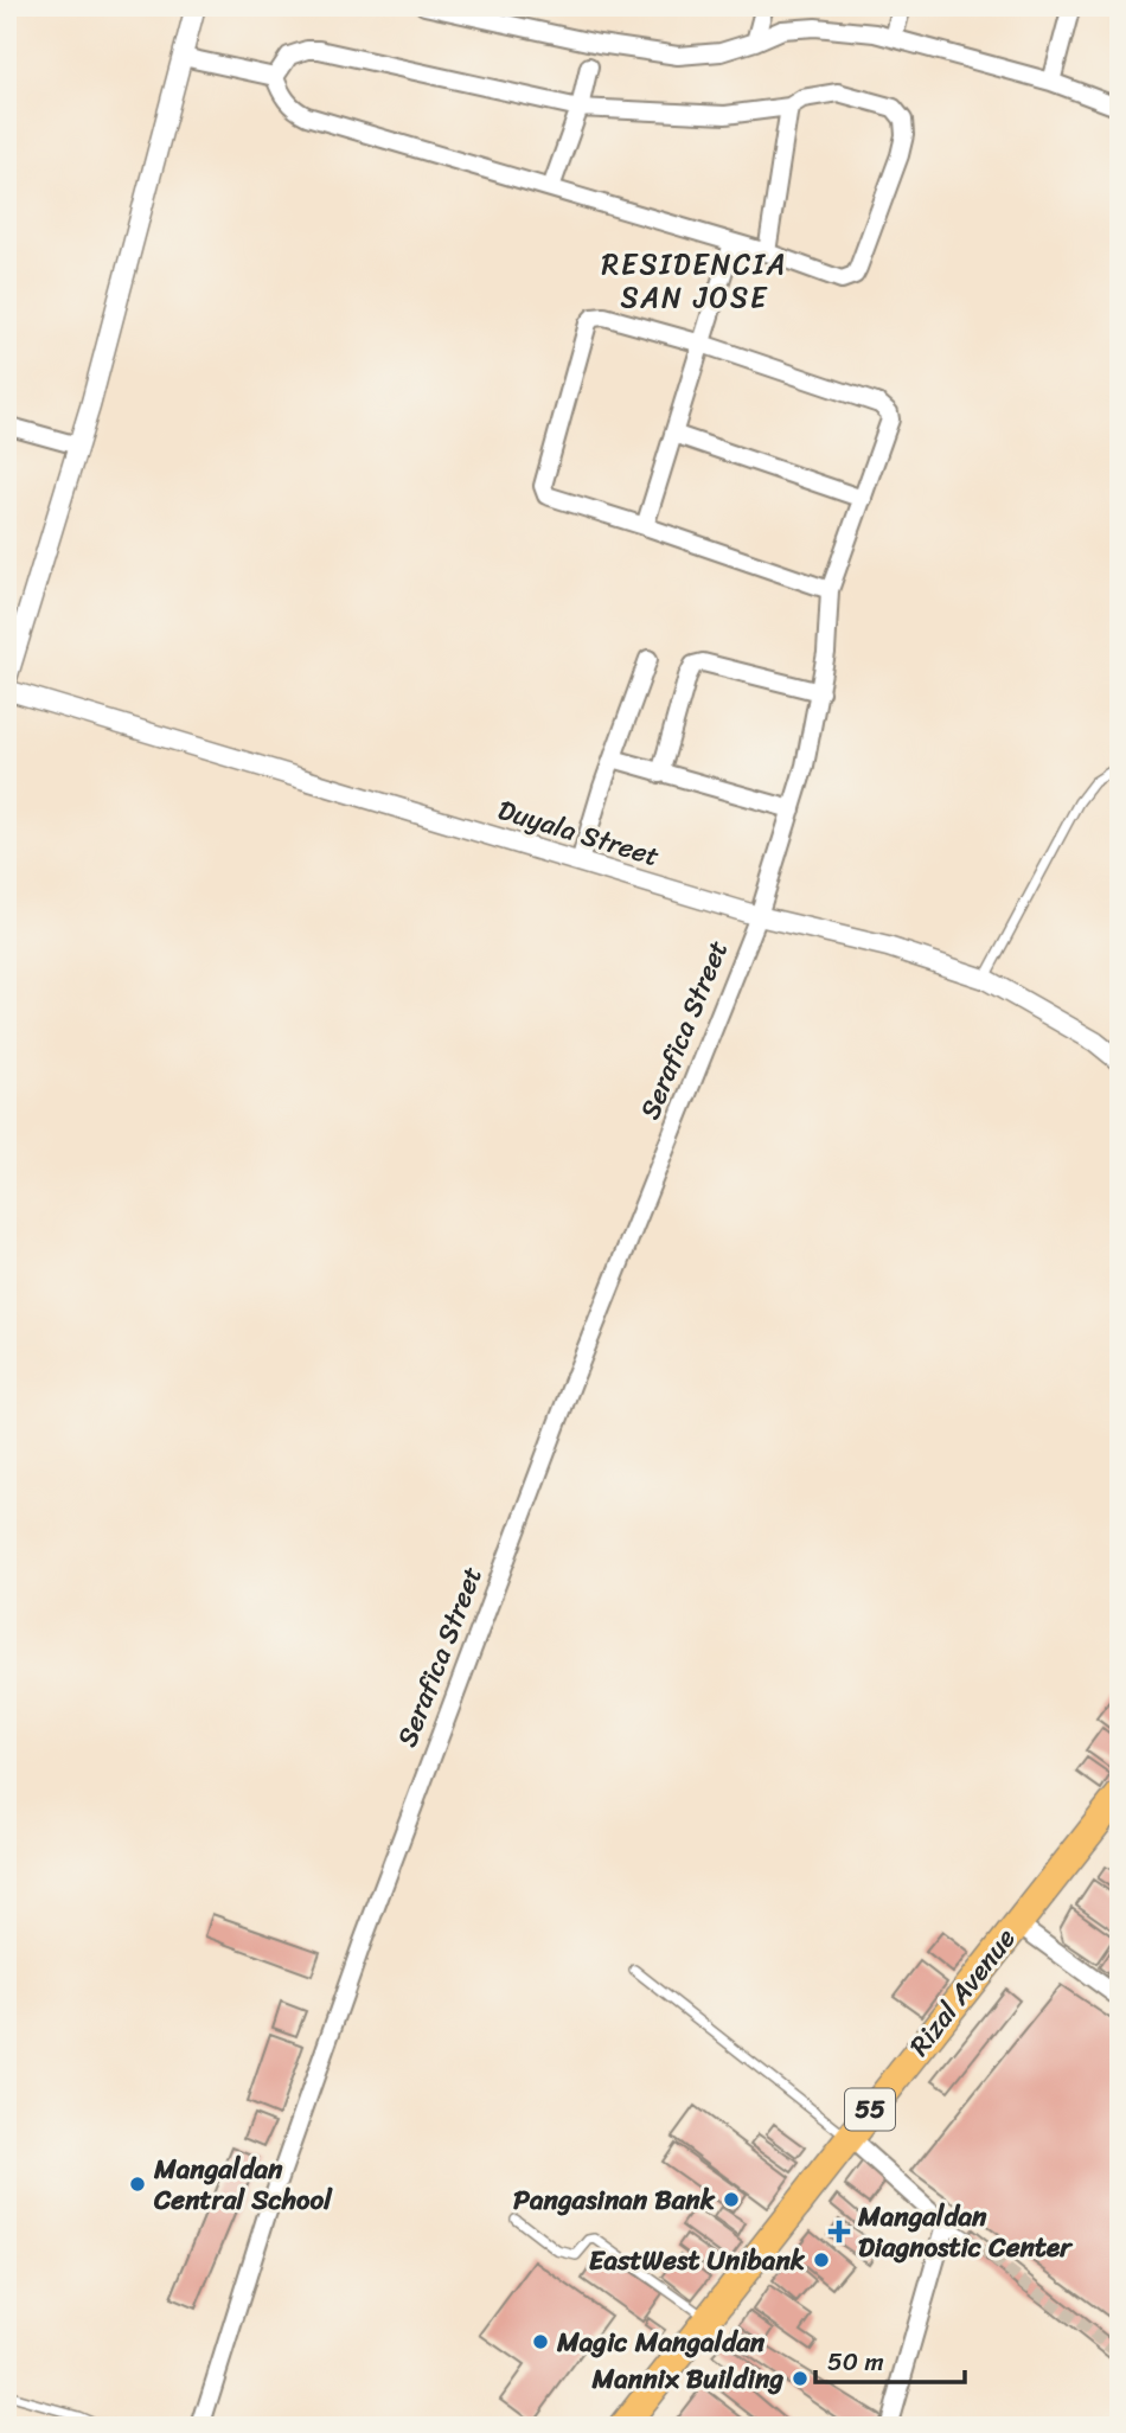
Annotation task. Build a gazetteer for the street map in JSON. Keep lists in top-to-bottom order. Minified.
{"streets":{"highway":["Rizal Avenue","55"],"street":["Duyala Street","Serafica Street"]},"crossings":[["Duyala Street","Serafica Street"]],"districts":["RESIDENCIA SAN JOSE"],"places":{"other":["Mangaldan Central School","Pangasinan Bank","EastWest Unibank","Magic Mangaldan","Mannix Building"],"health":["Mangaldan Diagnostic Center"]},"scale_bar":"50 m"}
